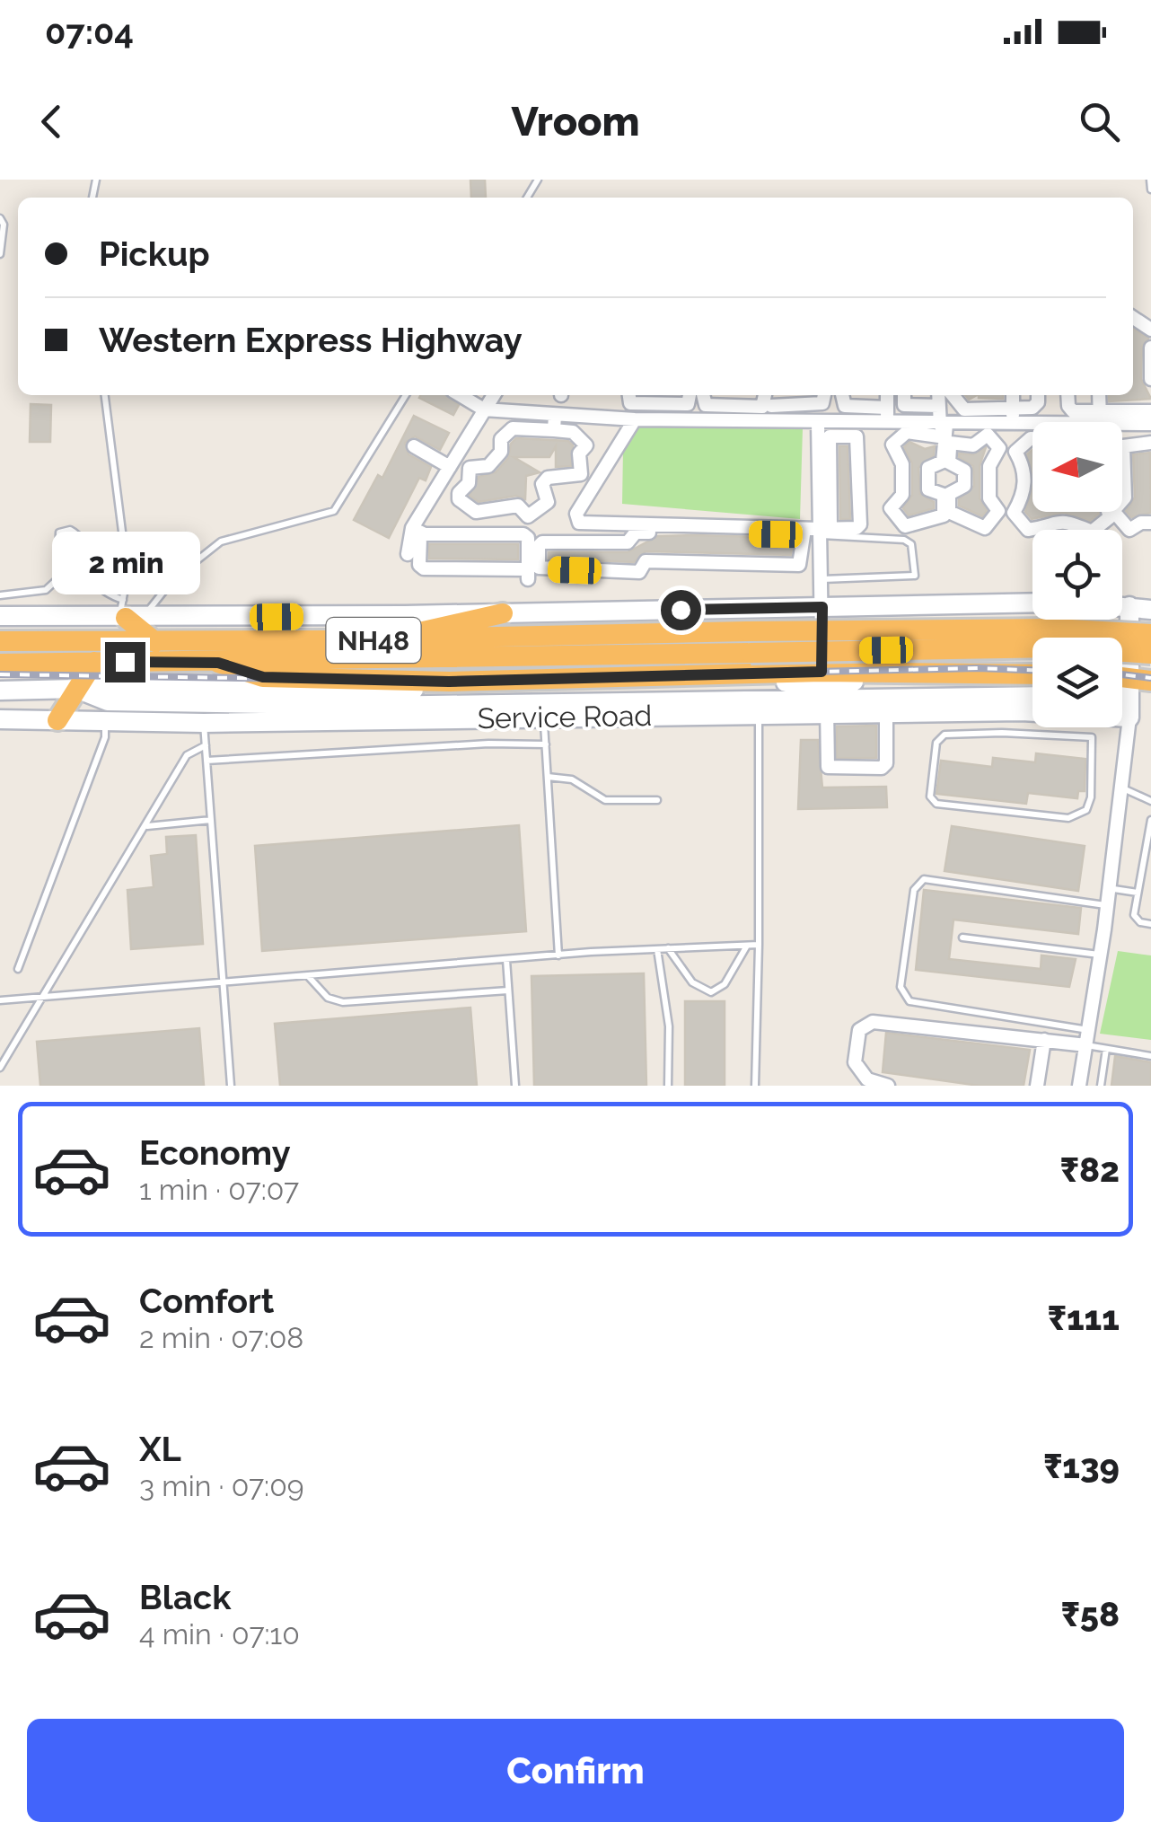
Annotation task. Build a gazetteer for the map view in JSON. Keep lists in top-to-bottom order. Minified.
{"streets":{"highway":["NH48"],"main road":["Service Road"]},"north":"left","page":{"status":"07:04","header":"Vroom","banner":["Pickup","Western Express Highway"],"bubble":"2 min","list":[{"name":"Economy","note":"1 min · 07:07","value":"₹82"},{"name":"Comfort","note":"2 min · 07:08","value":"₹111"},{"name":"XL","note":"3 min · 07:09","value":"₹139"},{"name":"Black","note":"4 min · 07:10","value":"₹58"}],"buttons":"Confirm"}}
